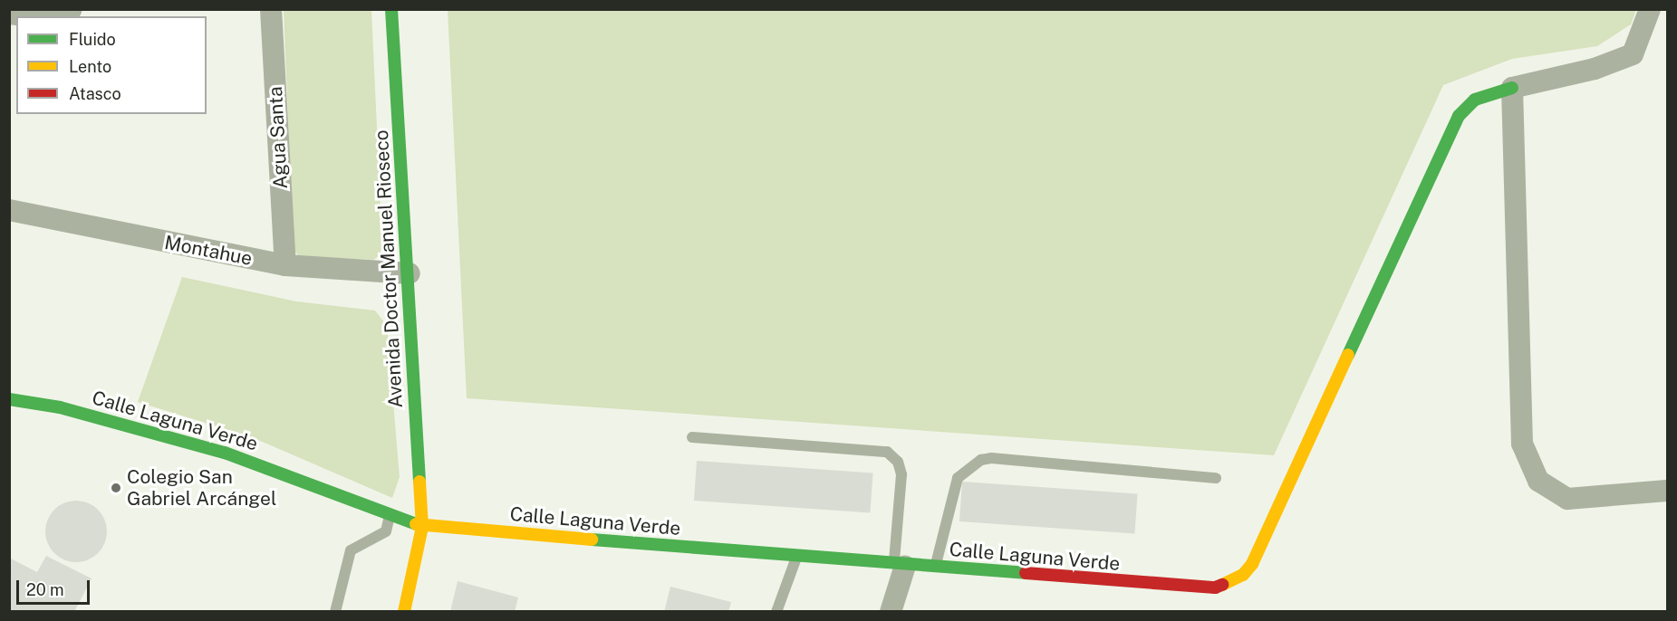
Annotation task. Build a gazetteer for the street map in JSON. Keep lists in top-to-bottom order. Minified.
{"streets":{"street":["Agua Santa","Montahue","Avenida Doctor Manuel Rioseco","Calle Laguna Verde"]},"crossings":[["Agua Santa","Montahue"],["Montahue","Avenida Doctor Manuel Rioseco"],["Avenida Doctor Manuel Rioseco","Calle Laguna Verde"]],"places":["Colegio San Gabriel Arcángel"],"legend":["Fluido","Lento","Atasco"],"scale_bar":"20 m"}
